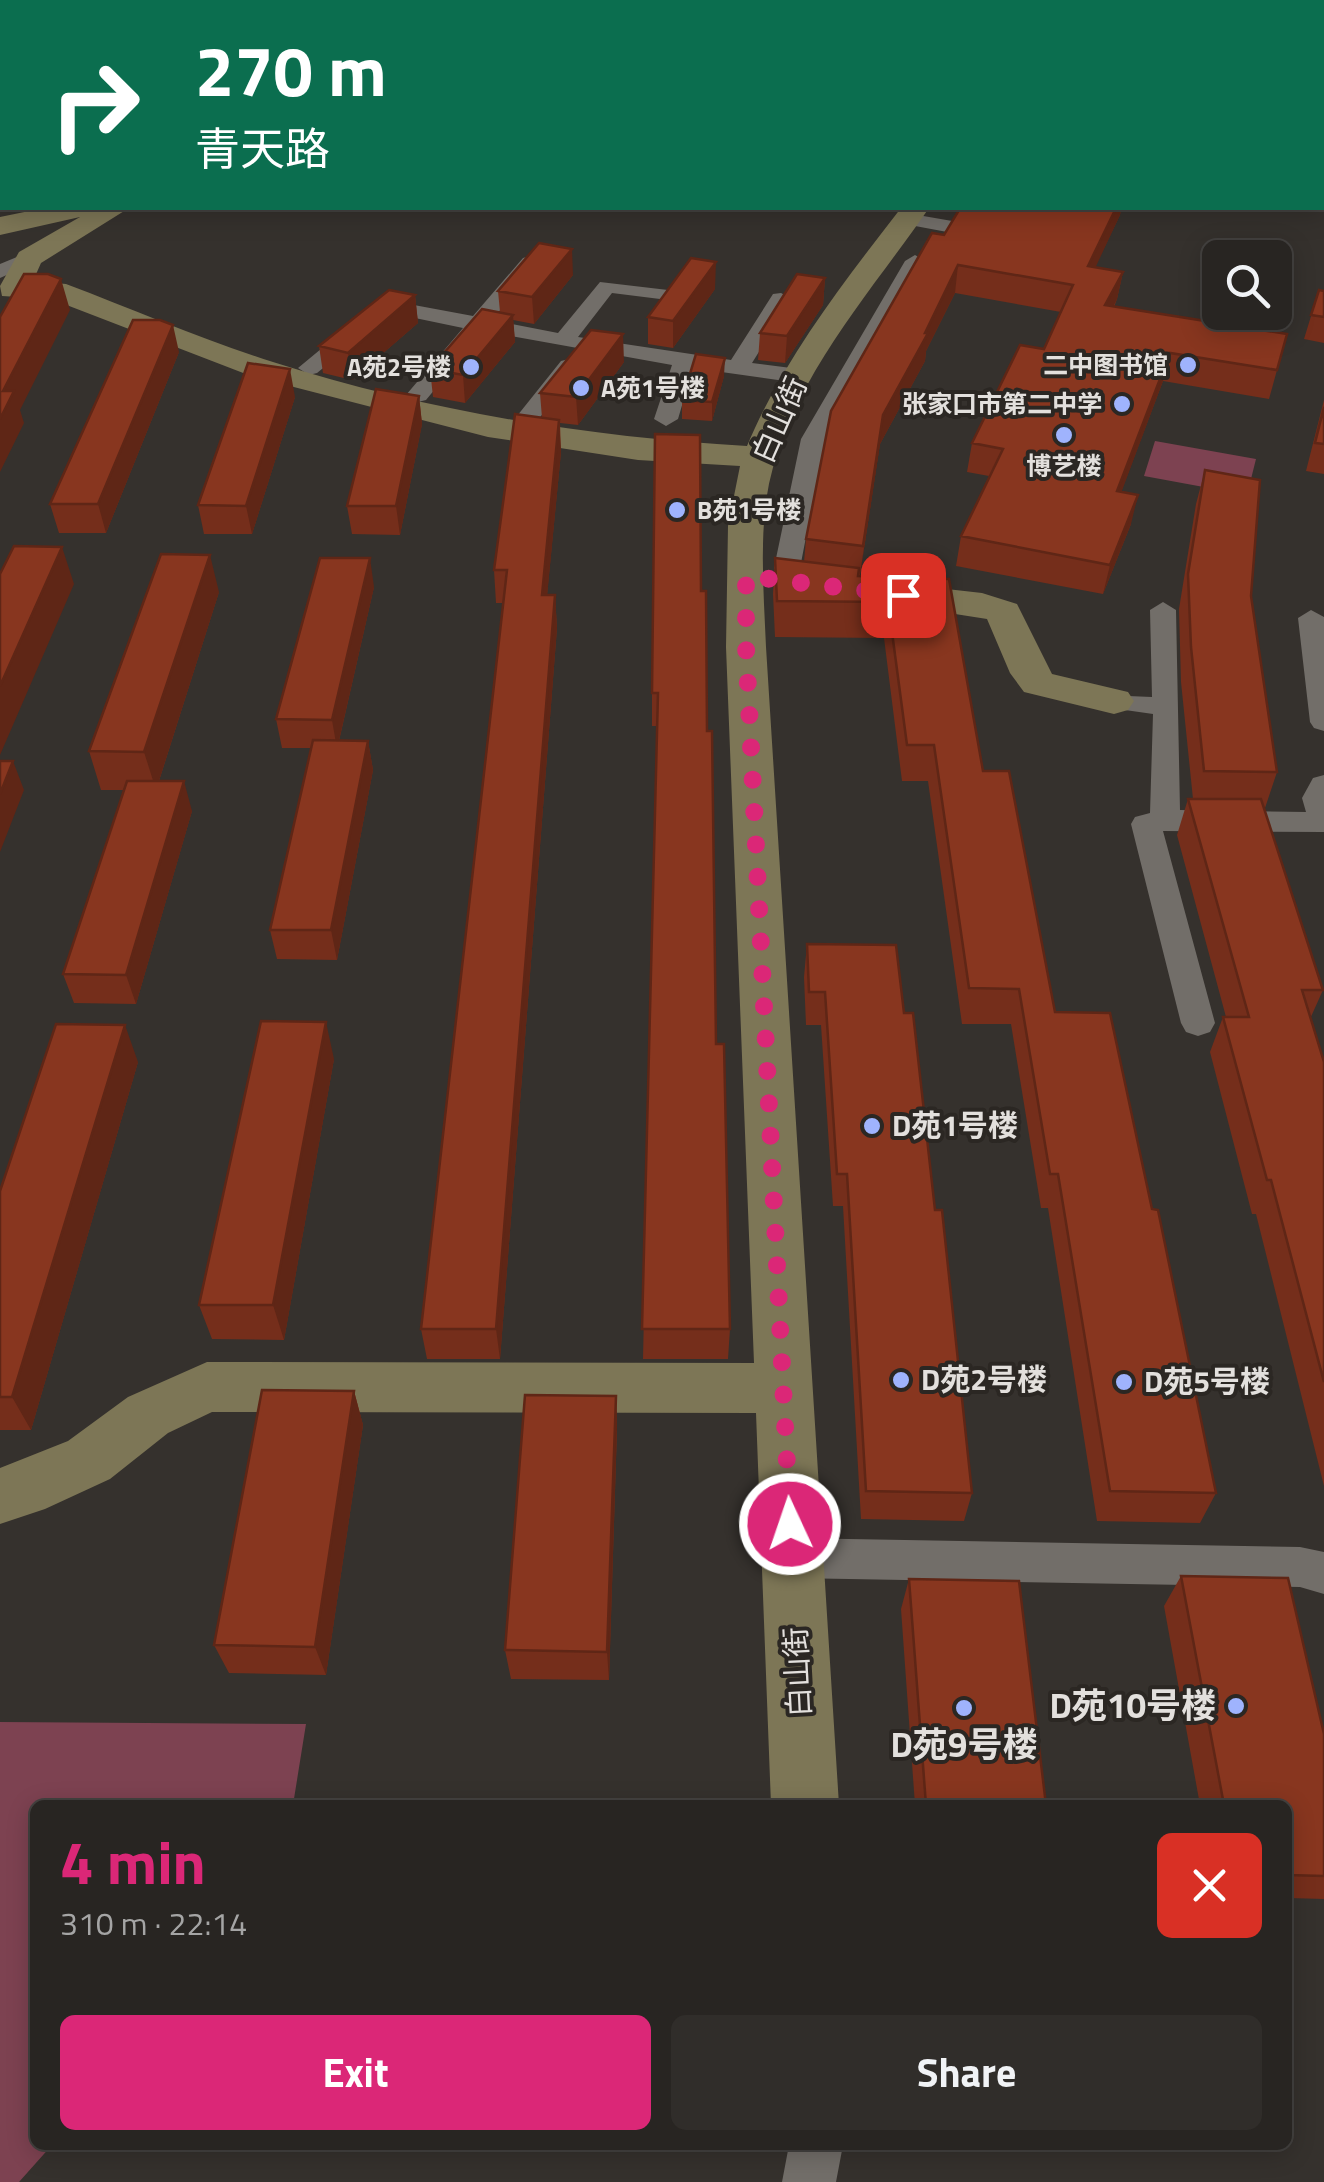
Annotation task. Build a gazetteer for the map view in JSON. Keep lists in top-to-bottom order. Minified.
{"streets":{"street":["白山街"]},"places":["二中图书馆","A苑2号楼","A苑1号楼","张家口市第二中学","博艺楼","B苑1号楼","D苑1号楼","D苑2号楼","D苑5号楼","D苑10号楼","D苑9号楼"],"page":{"turn":["270 m","青天路"],"heading":["4 min","310 m · 22:14"],"buttons":["Exit","Share"]}}
